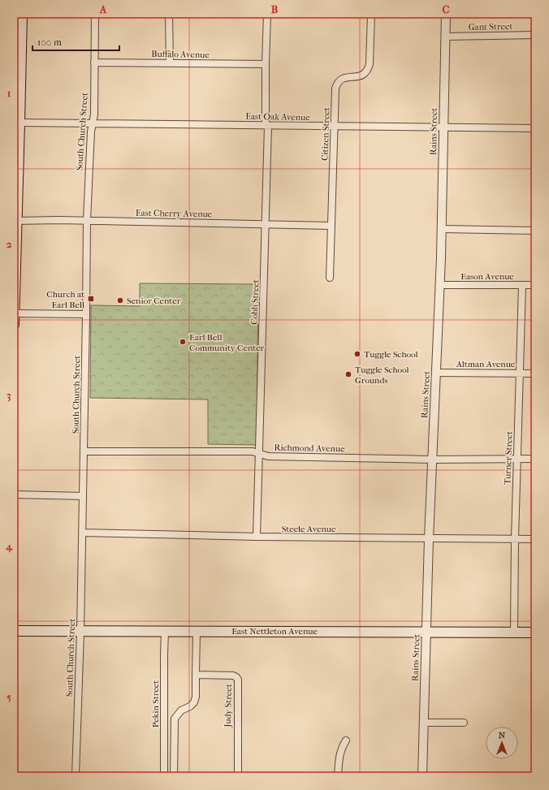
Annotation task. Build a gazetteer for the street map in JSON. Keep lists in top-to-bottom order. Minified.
{"streets":{"main road":["East Nettleton Avenue"],"street":["Gant Street","Buffalo Avenue","East Oak Avenue","South Church Street","Rains Street","Citizen Street","East Cherry Avenue","Eason Avenue","Cobb Street","Altman Avenue","Richmond Avenue","Turner Street","Steele Avenue","Pekin Street","Judy Street"]},"crossings":[["Gant Street","Rains Street"],["Buffalo Avenue","South Church Street"],["Buffalo Avenue","Cobb Street"],["East Oak Avenue","South Church Street"],["East Oak Avenue","Rains Street"],["East Oak Avenue","Citizen Street"],["East Oak Avenue","Cobb Street"],["South Church Street","East Cherry Avenue"],["South Church Street","Richmond Avenue"],["South Church Street","Steele Avenue"],["South Church Street","East Nettleton Avenue"],["Rains Street","Eason Avenue"],["Rains Street","Altman Avenue"],["Rains Street","Richmond Avenue"],["Rains Street","Steele Avenue"],["Rains Street","East Nettleton Avenue"],["Citizen Street","East Cherry Avenue"],["East Cherry Avenue","Cobb Street"],["Eason Avenue","Turner Street"],["Cobb Street","Richmond Avenue"],["Cobb Street","Steele Avenue"],["Altman Avenue","Turner Street"],["Richmond Avenue","Turner Street"],["Turner Street","Steele Avenue"],["Turner Street","East Nettleton Avenue"],["East Nettleton Avenue","Pekin Street"]],"places":{"transit":["Church at Earl Bell"],"other":["Senior Center","Earl Bell Community Center","Tuggle School","Tuggle School Grounds"]},"scale_bar":"100 m","north":"top","grid":{"columns":["A","B","C"],"rows":["1","2","3","4","5"]}}
